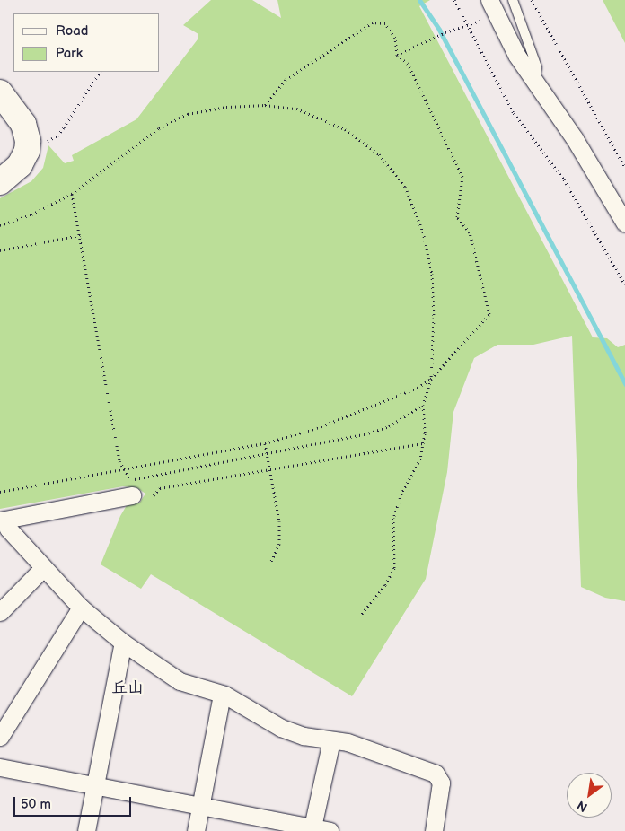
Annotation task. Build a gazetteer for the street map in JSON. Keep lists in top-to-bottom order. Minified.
{"districts":["丘山"],"legend":["Road","Park"],"scale_bar":"50 m","north":"bottom left"}
